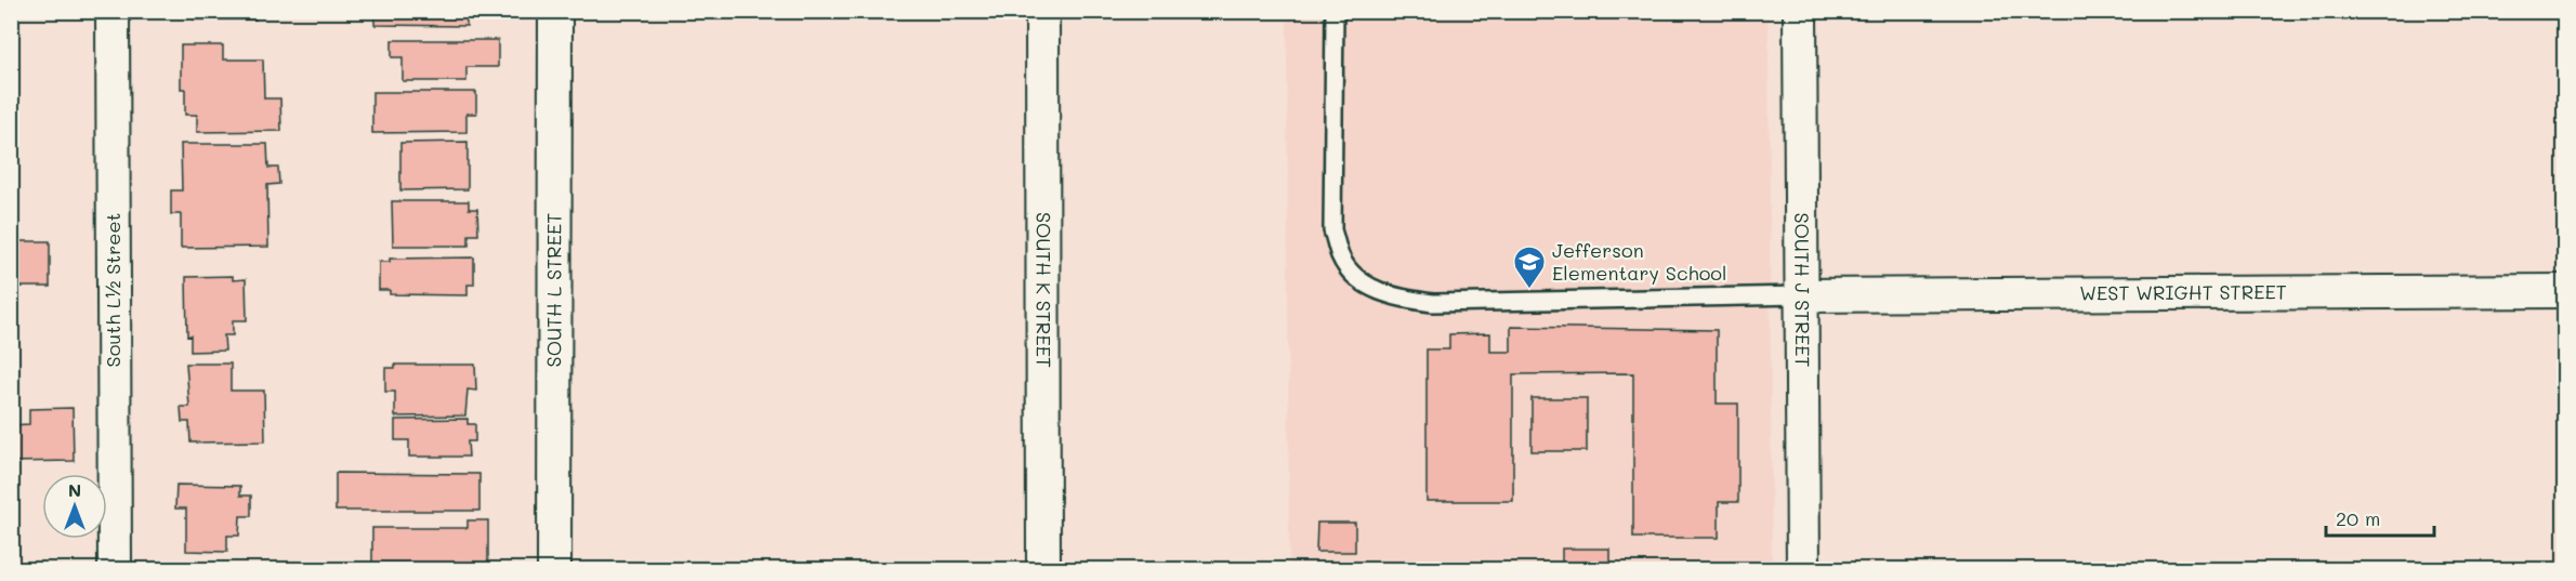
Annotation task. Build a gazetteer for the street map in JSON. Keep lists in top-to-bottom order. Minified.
{"streets":{"street":["South L½ Street","SOUTH L STREET","SOUTH K STREET","SOUTH J STREET","WEST WRIGHT STREET"]},"crossings":[["SOUTH J STREET","WEST WRIGHT STREET"]],"places":{"school or university":["Jefferson Elementary School"]},"scale_bar":"20 m","north":"top"}
